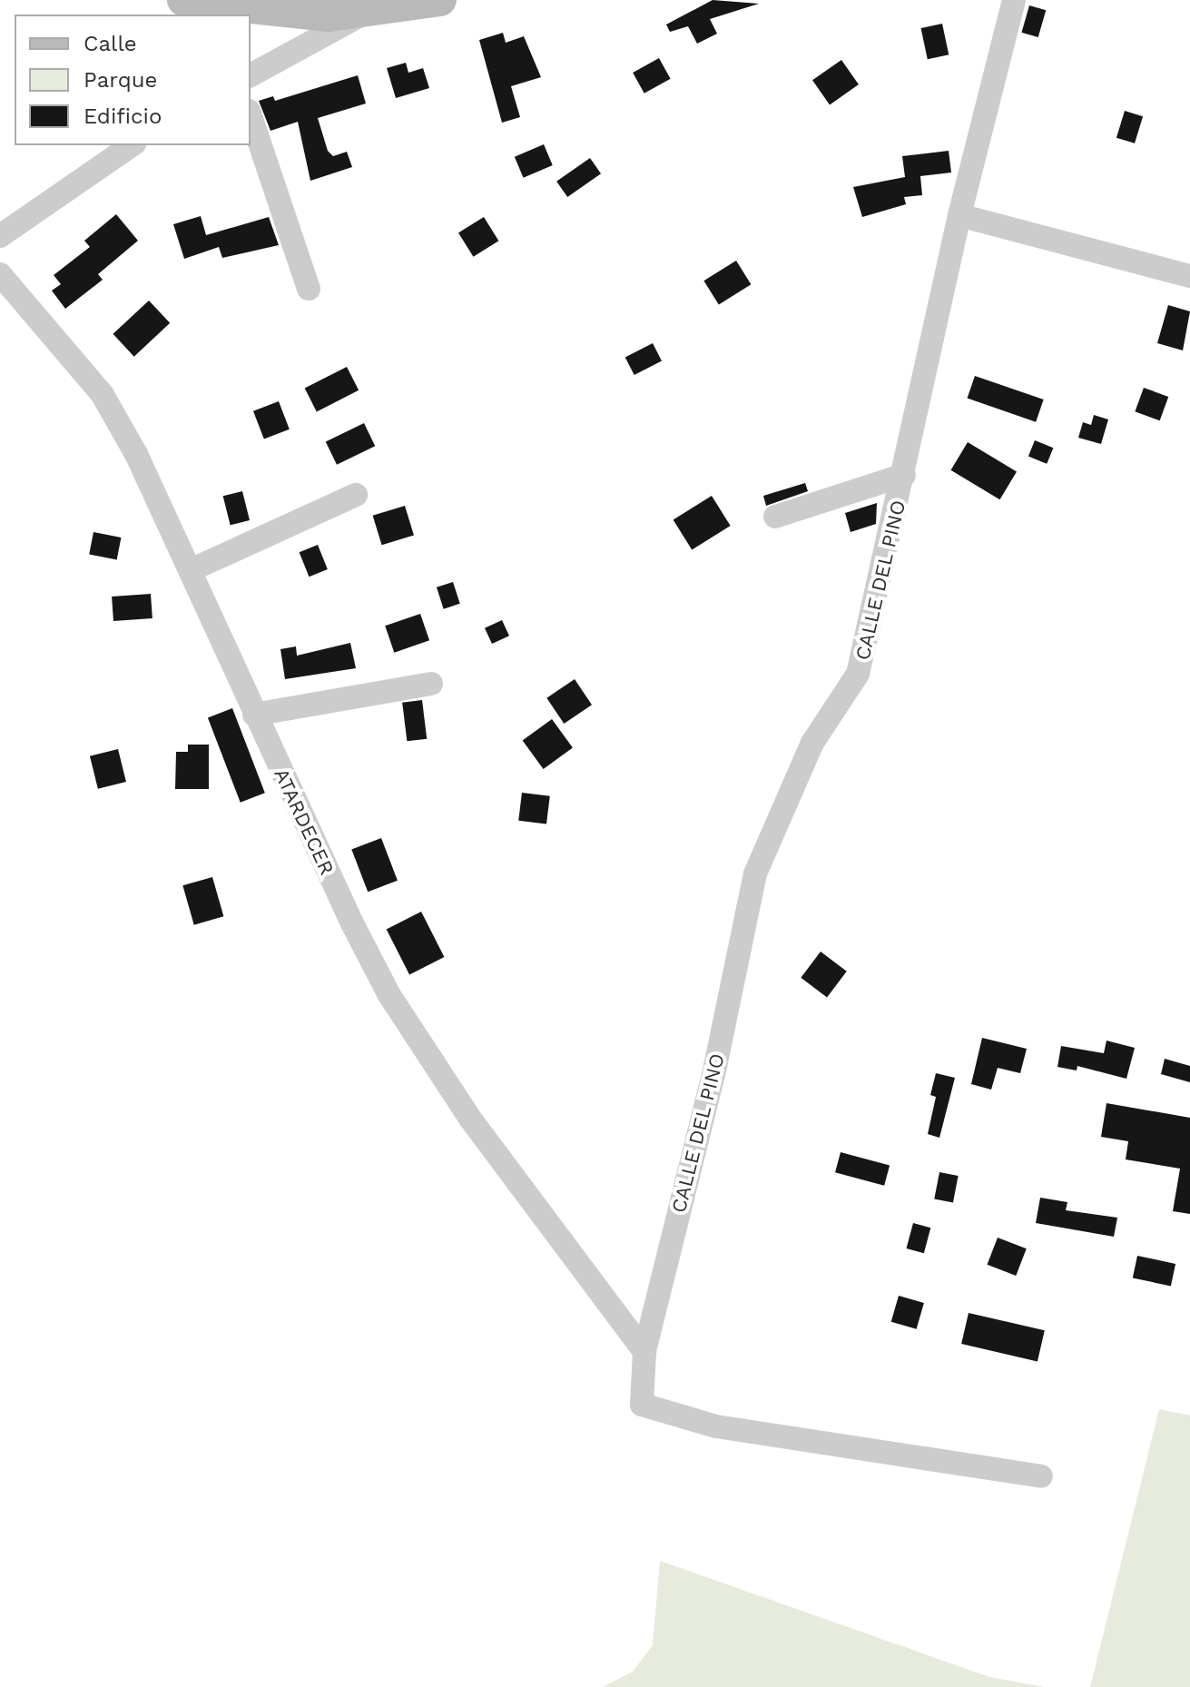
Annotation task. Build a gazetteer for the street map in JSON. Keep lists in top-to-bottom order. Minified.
{"streets":{"street":["CALLE DEL PINO","ATARDECER"]},"crossings":[["CALLE DEL PINO","ATARDECER"]],"legend":["Calle","Parque","Edificio"]}
